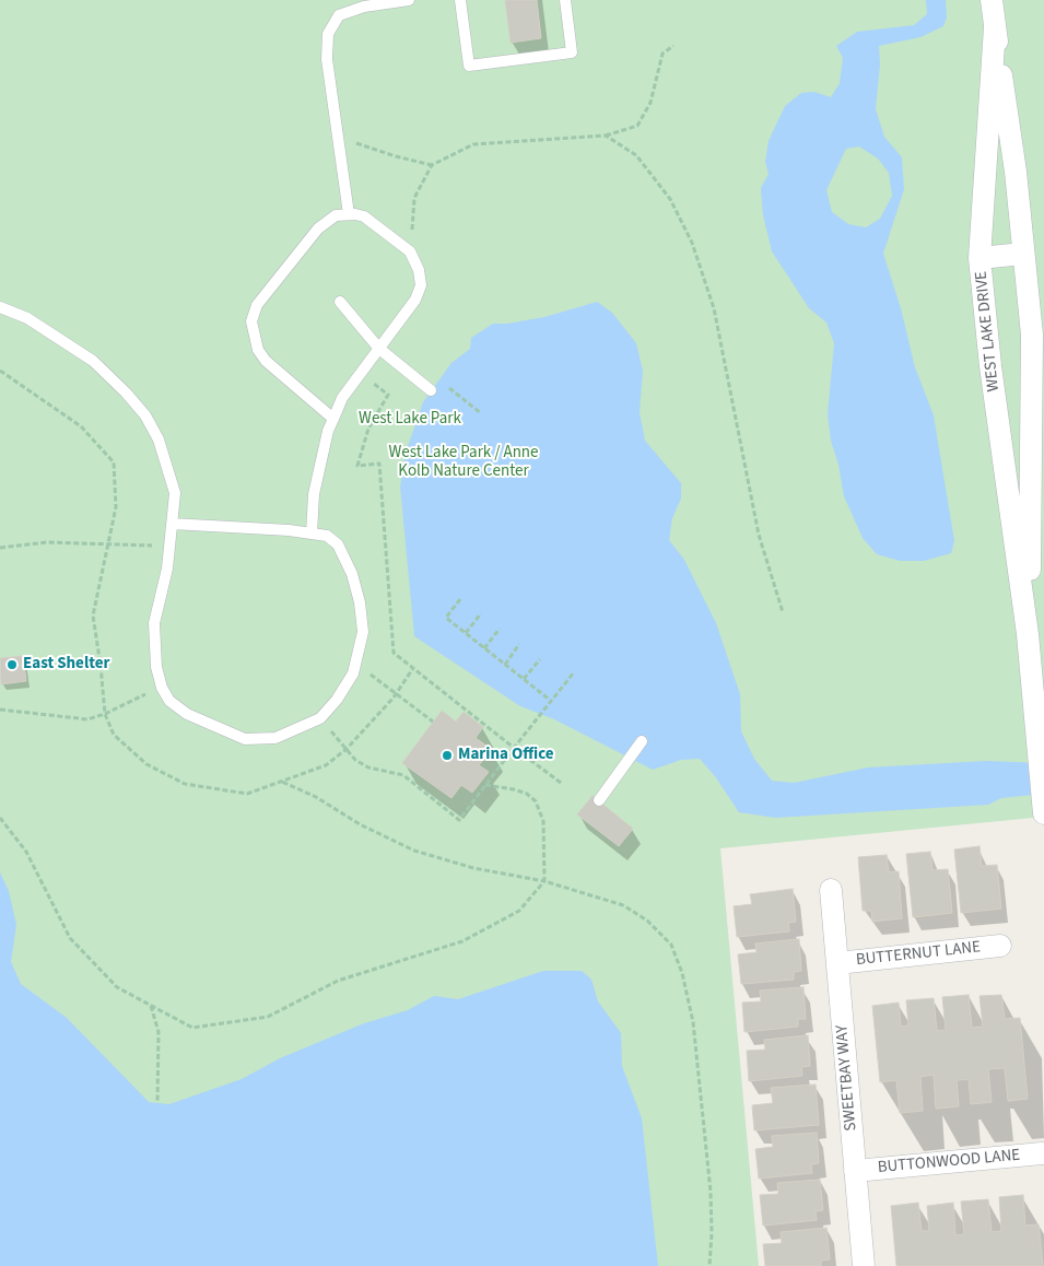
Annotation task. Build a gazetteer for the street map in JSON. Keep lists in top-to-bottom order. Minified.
{"streets":{"street":["WEST LAKE DRIVE","BUTTERNUT LANE","SWEETBAY WAY","BUTTONWOOD LANE"]},"crossings":[["BUTTERNUT LANE","SWEETBAY WAY"],["SWEETBAY WAY","BUTTONWOOD LANE"]],"parks":["West Lake Park","West Lake Park / Anne Kolb Nature Center"],"places":["East Shelter","Marina Office"]}
